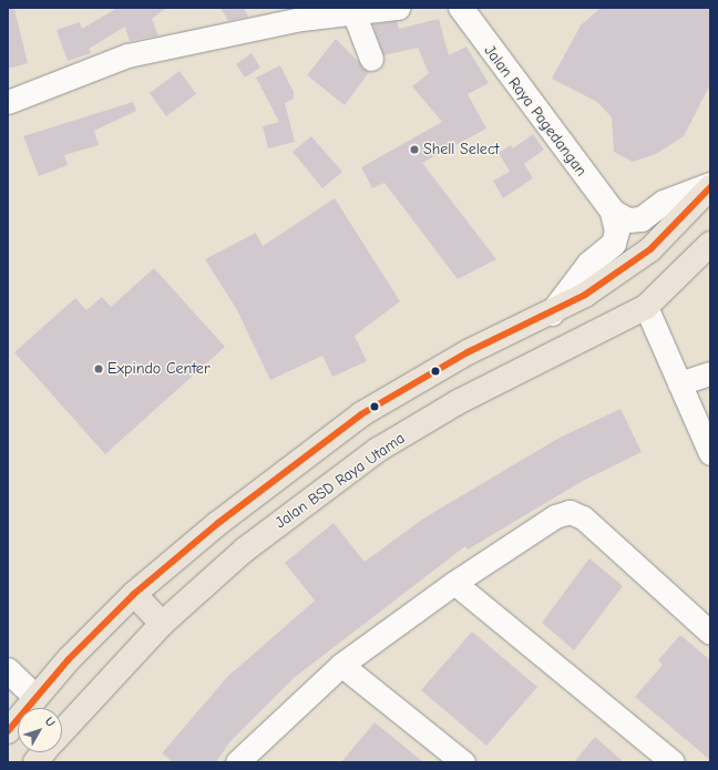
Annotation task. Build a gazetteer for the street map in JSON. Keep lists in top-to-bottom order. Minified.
{"streets":{"main road":["Jalan BSD Raya Utama"],"street":["Jalan Raya Pagedangan"]},"places":["Shell Select","Expindo Center"],"north":"top right"}
